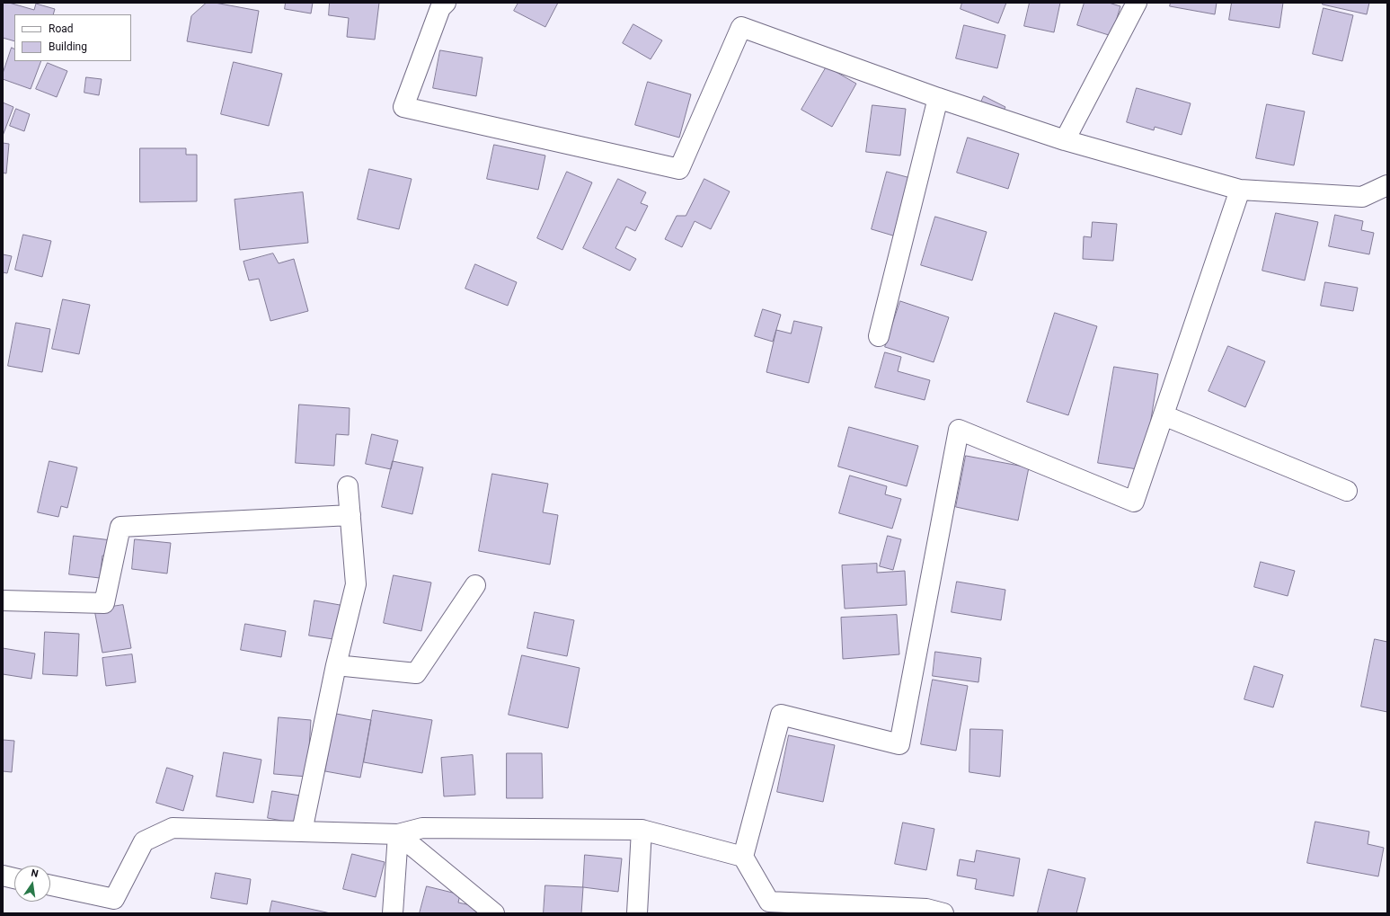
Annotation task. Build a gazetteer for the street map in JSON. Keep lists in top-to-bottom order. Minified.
{"legend":["Road","Building"],"north":"top"}
